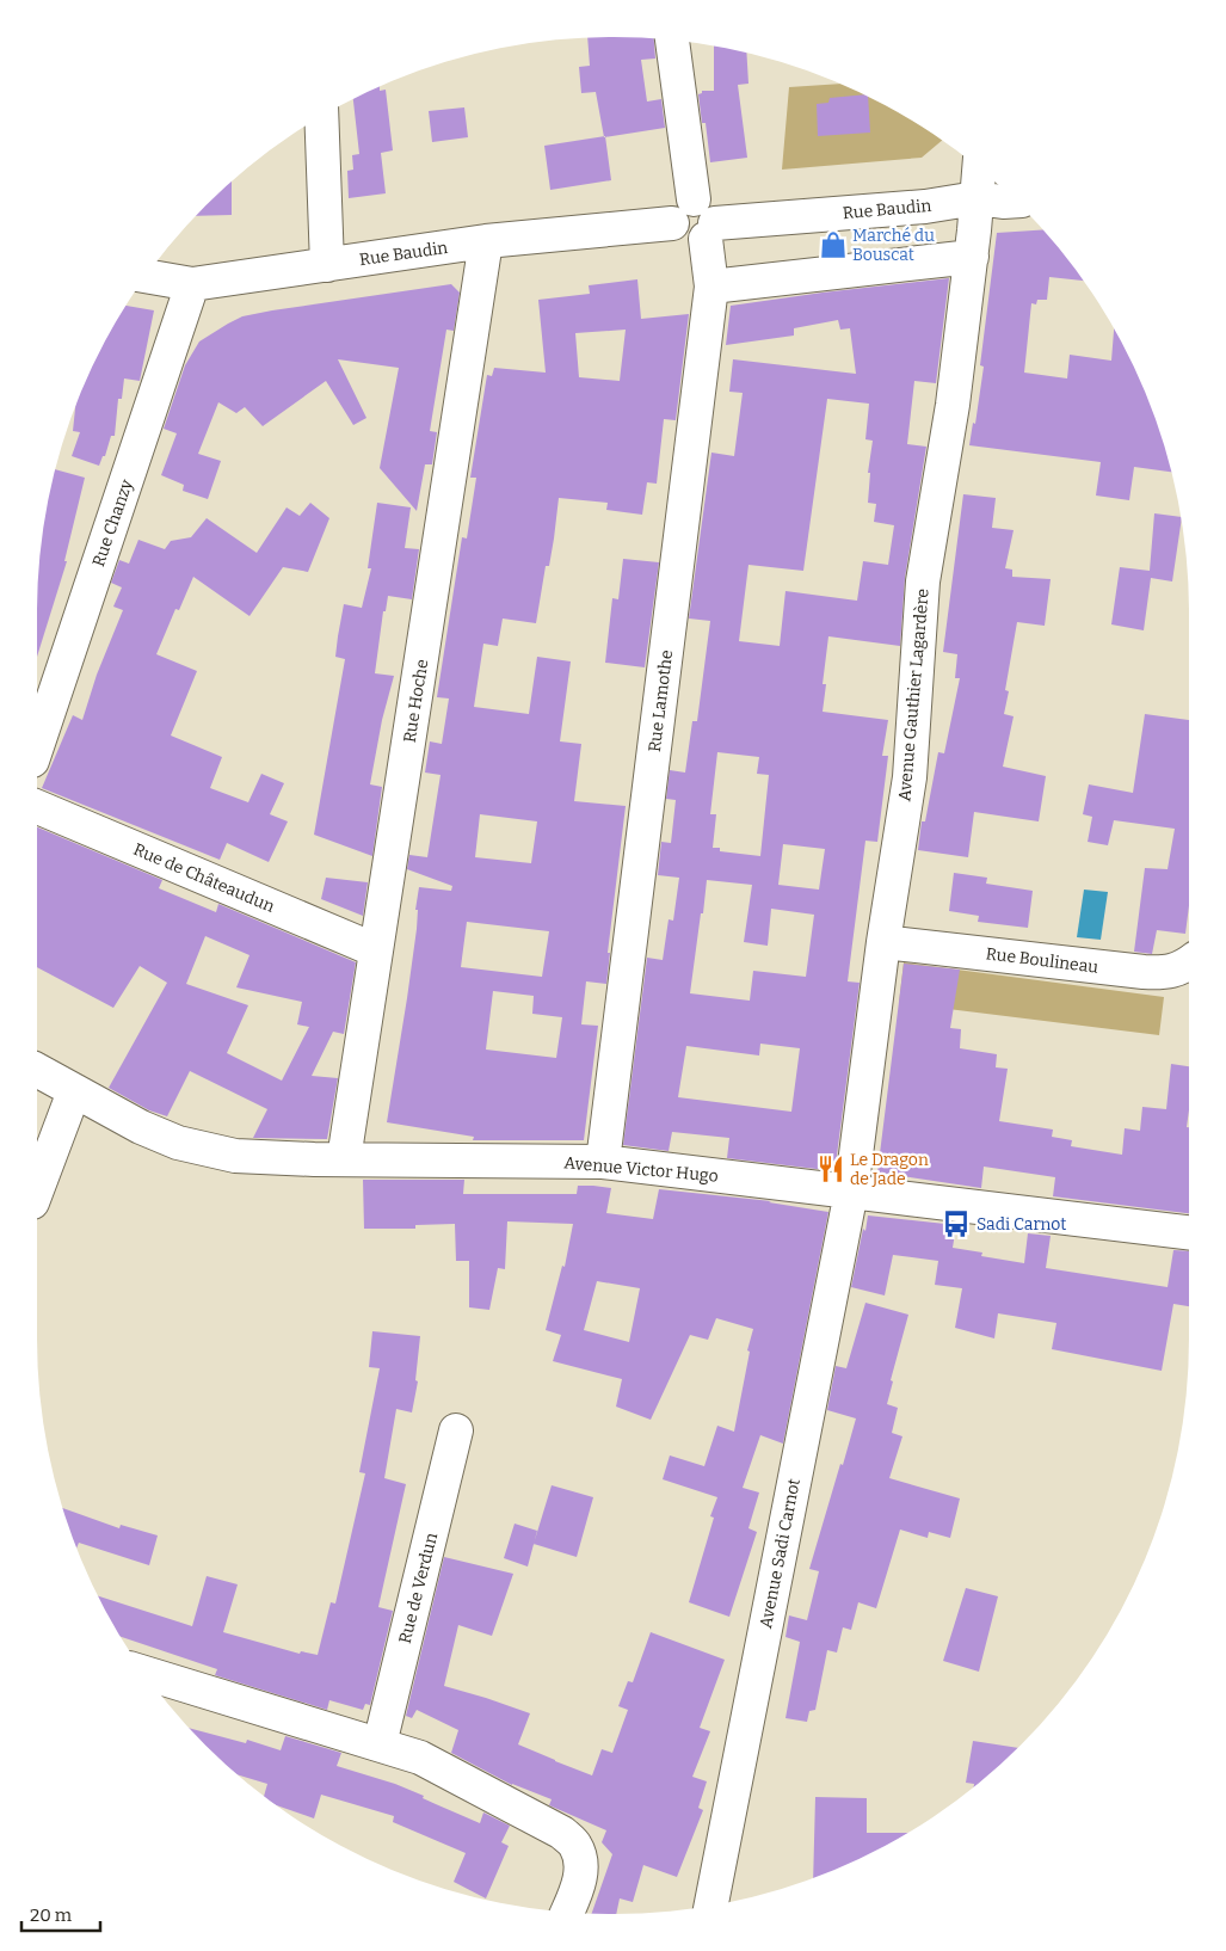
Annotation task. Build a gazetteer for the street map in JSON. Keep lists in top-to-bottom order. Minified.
{"streets":{"street":["Rue Baudin","Rue Chanzy","Avenue Gauthier Lagardère","Rue Hoche","Rue Lamothe","Rue de Châteaudun","Rue Boulineau","Avenue Victor Hugo","Avenue Sadi Carnot","Rue de Verdun"]},"crossings":[["Rue Baudin","Rue Chanzy"],["Rue Baudin","Avenue Gauthier Lagardère"],["Rue Baudin","Rue Hoche"],["Rue Baudin","Rue Lamothe"],["Avenue Gauthier Lagardère","Rue Boulineau"],["Avenue Gauthier Lagardère","Avenue Victor Hugo"],["Avenue Gauthier Lagardère","Avenue Sadi Carnot"],["Rue Hoche","Rue de Châteaudun"],["Rue Hoche","Avenue Victor Hugo"],["Rue Lamothe","Avenue Victor Hugo"],["Avenue Victor Hugo","Avenue Sadi Carnot"]],"places":{"shop":["Marché du Bouscat"],"restaurant":["Le Dragon de Jade"],"bus stop":["Sadi Carnot"]},"scale_bar":"20 m"}
